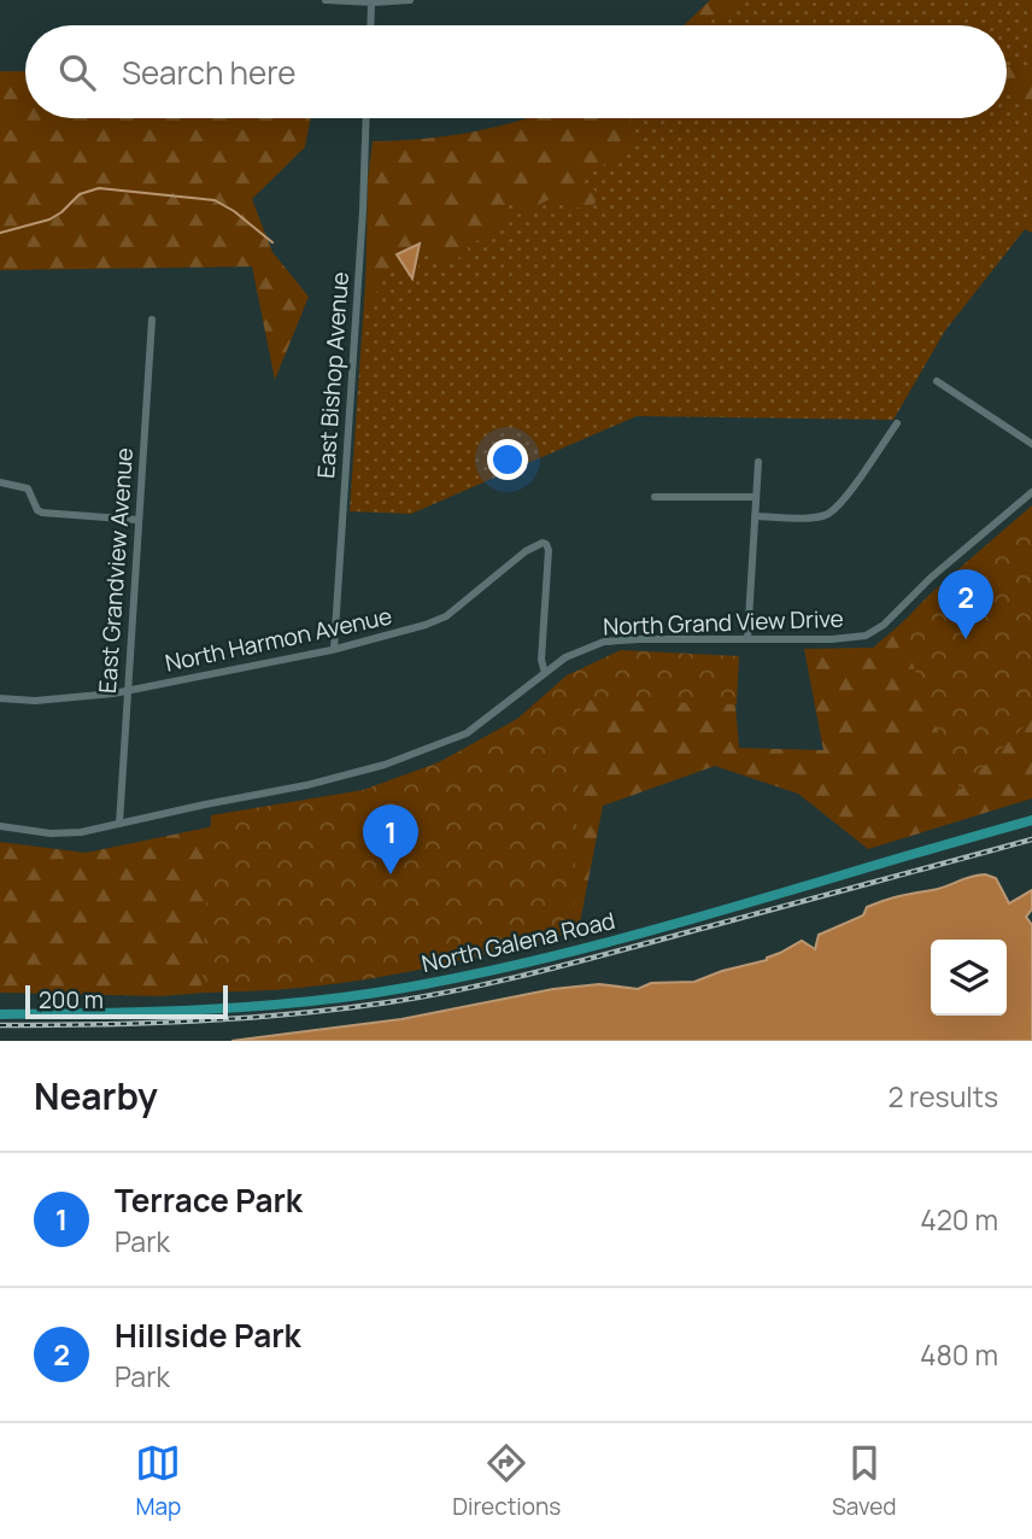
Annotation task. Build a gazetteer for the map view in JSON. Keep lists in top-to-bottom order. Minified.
{"streets":{"main road":["North Galena Road"],"street":["East Bishop Avenue","East Grandview Avenue","North Grand View Drive","North Harmon Avenue"]},"crossings":[["East Bishop Avenue","North Harmon Avenue"],["East Grandview Avenue","North Grand View Drive"],["East Grandview Avenue","North Harmon Avenue"],["North Grand View Drive","North Harmon Avenue"]],"scale_bar":"200 m","page":{"search":"Search here","pins":["2","1"],"scale":"200 m","heading":["Nearby","2 results"],"list":[{"mark":"1","name":"Terrace Park","note":"Park","value":"420 m"},{"mark":"2","name":"Hillside Park","note":"Park","value":"480 m"}],"nav":["Map","Directions","Saved"]}}
